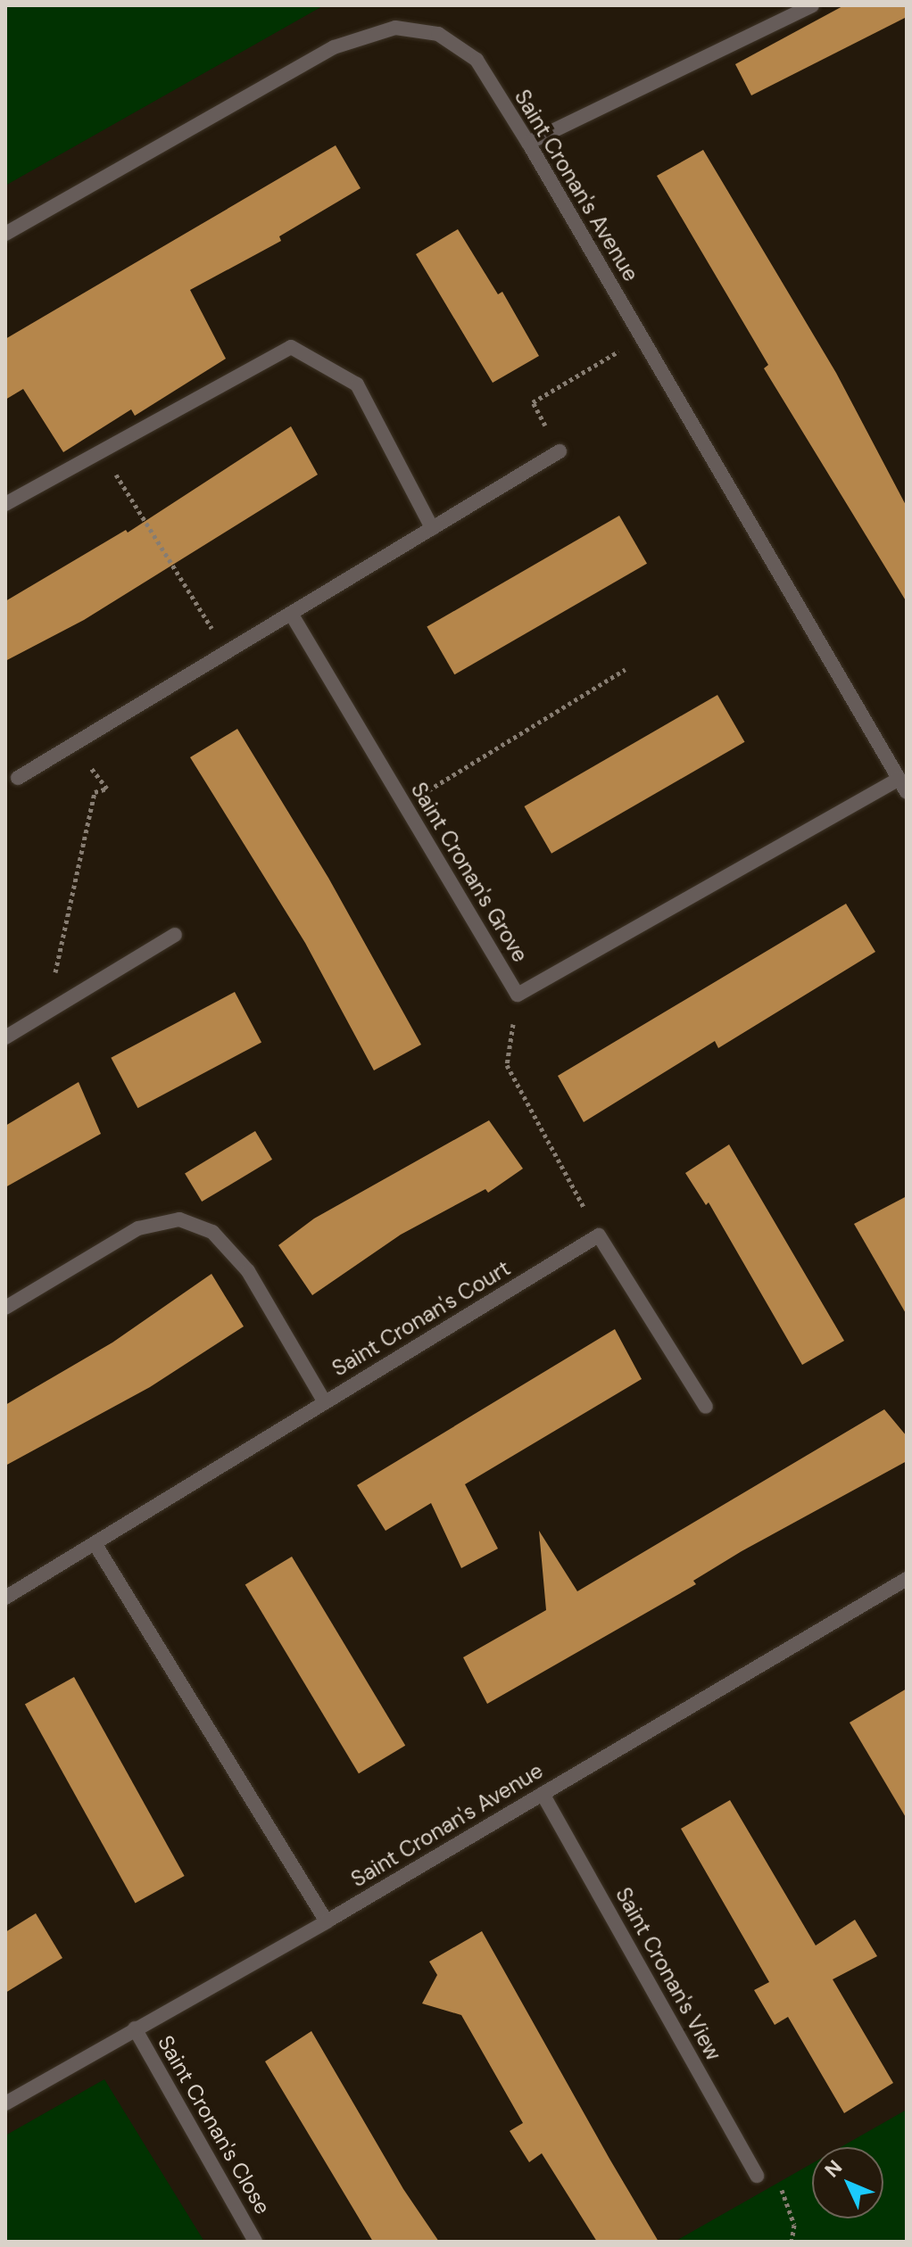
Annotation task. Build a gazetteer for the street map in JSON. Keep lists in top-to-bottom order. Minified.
{"streets":{"street":["Saint Cronan's Avenue","Saint Cronan's Grove","Saint Cronan's Court","Saint Cronan's View","Saint Cronan's Close"]},"crossings":[["Saint Cronan's Avenue","Saint Cronan's Grove"],["Saint Cronan's Avenue","Saint Cronan's View"],["Saint Cronan's Avenue","Saint Cronan's Close"]],"north":"top left"}
